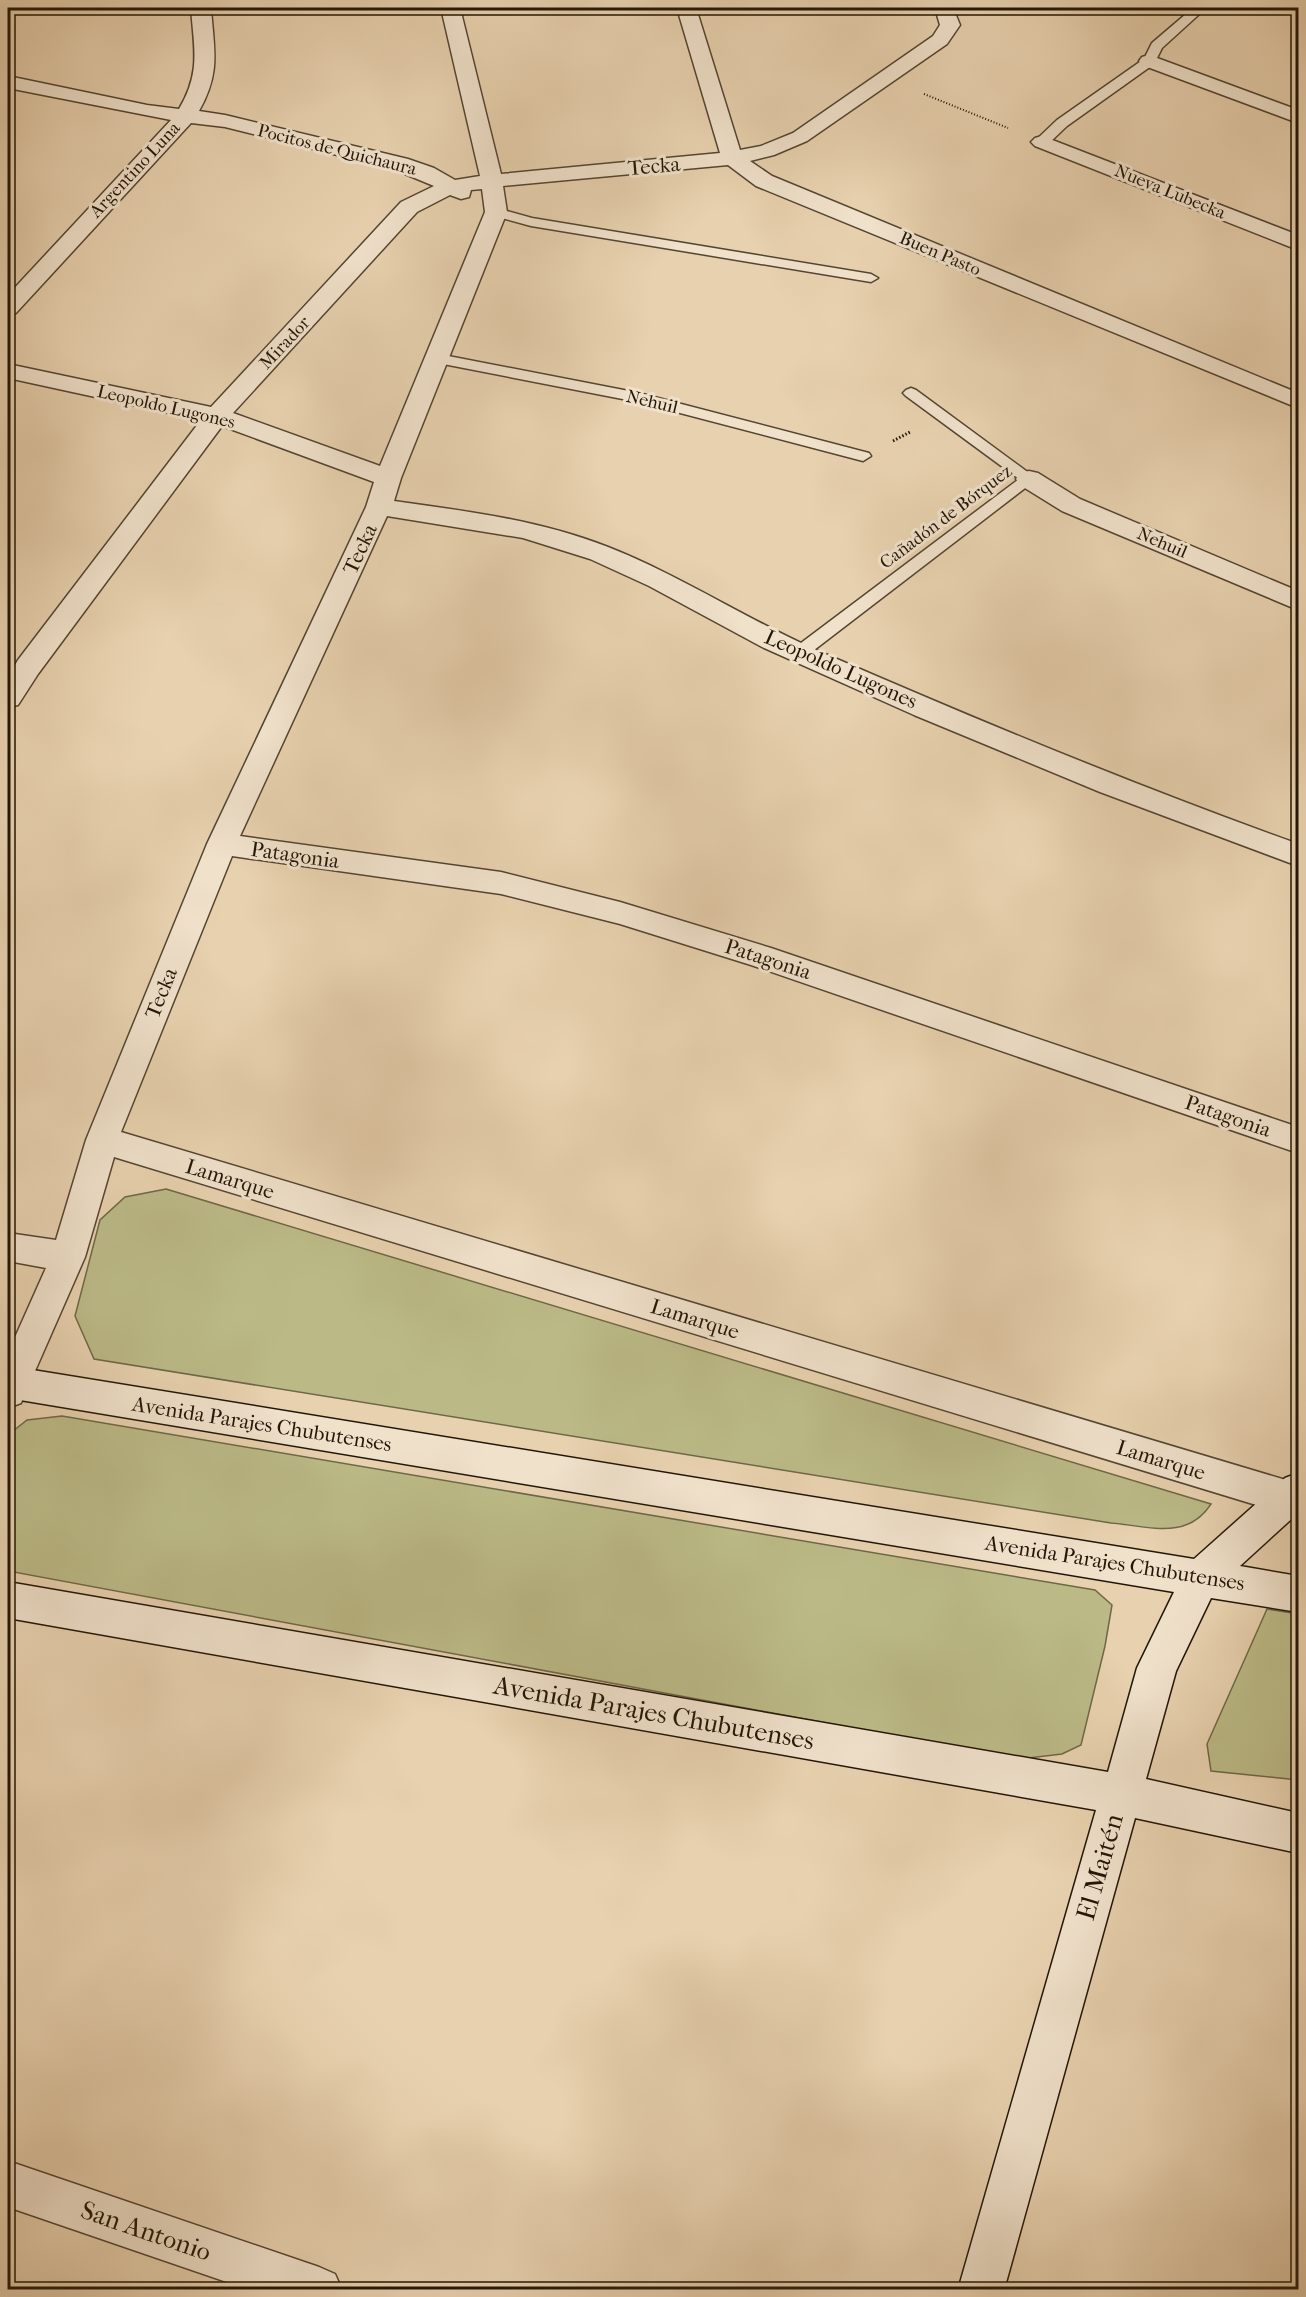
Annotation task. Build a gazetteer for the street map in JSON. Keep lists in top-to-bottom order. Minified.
{"streets":{"street":["Pocitos de Quichaura","Tecka","Argentino Luna","Nueva Lubecka","Buen Pasto","Mirador","Nehuil","Leopoldo Lugones","Patagonia","Lamarque","Avenida Parajes Chubutenses","El Maitén","San Antonio"],"lane":["Cañadón de Bórquez"]},"crossings":[["Pocitos de Quichaura","Tecka"],["Pocitos de Quichaura","Argentino Luna"],["Pocitos de Quichaura","Mirador"],["Tecka","Buen Pasto"],["Tecka","Mirador"],["Tecka","Nehuil"],["Tecka","Leopoldo Lugones"],["Tecka","Patagonia"],["Tecka","Lamarque"],["Tecka","Avenida Parajes Chubutenses"],["Mirador","Leopoldo Lugones"],["Nehuil","Cañadón de Bórquez"],["Leopoldo Lugones","Cañadón de Bórquez"],["Lamarque","El Maitén"],["Avenida Parajes Chubutenses","El Maitén"]]}
